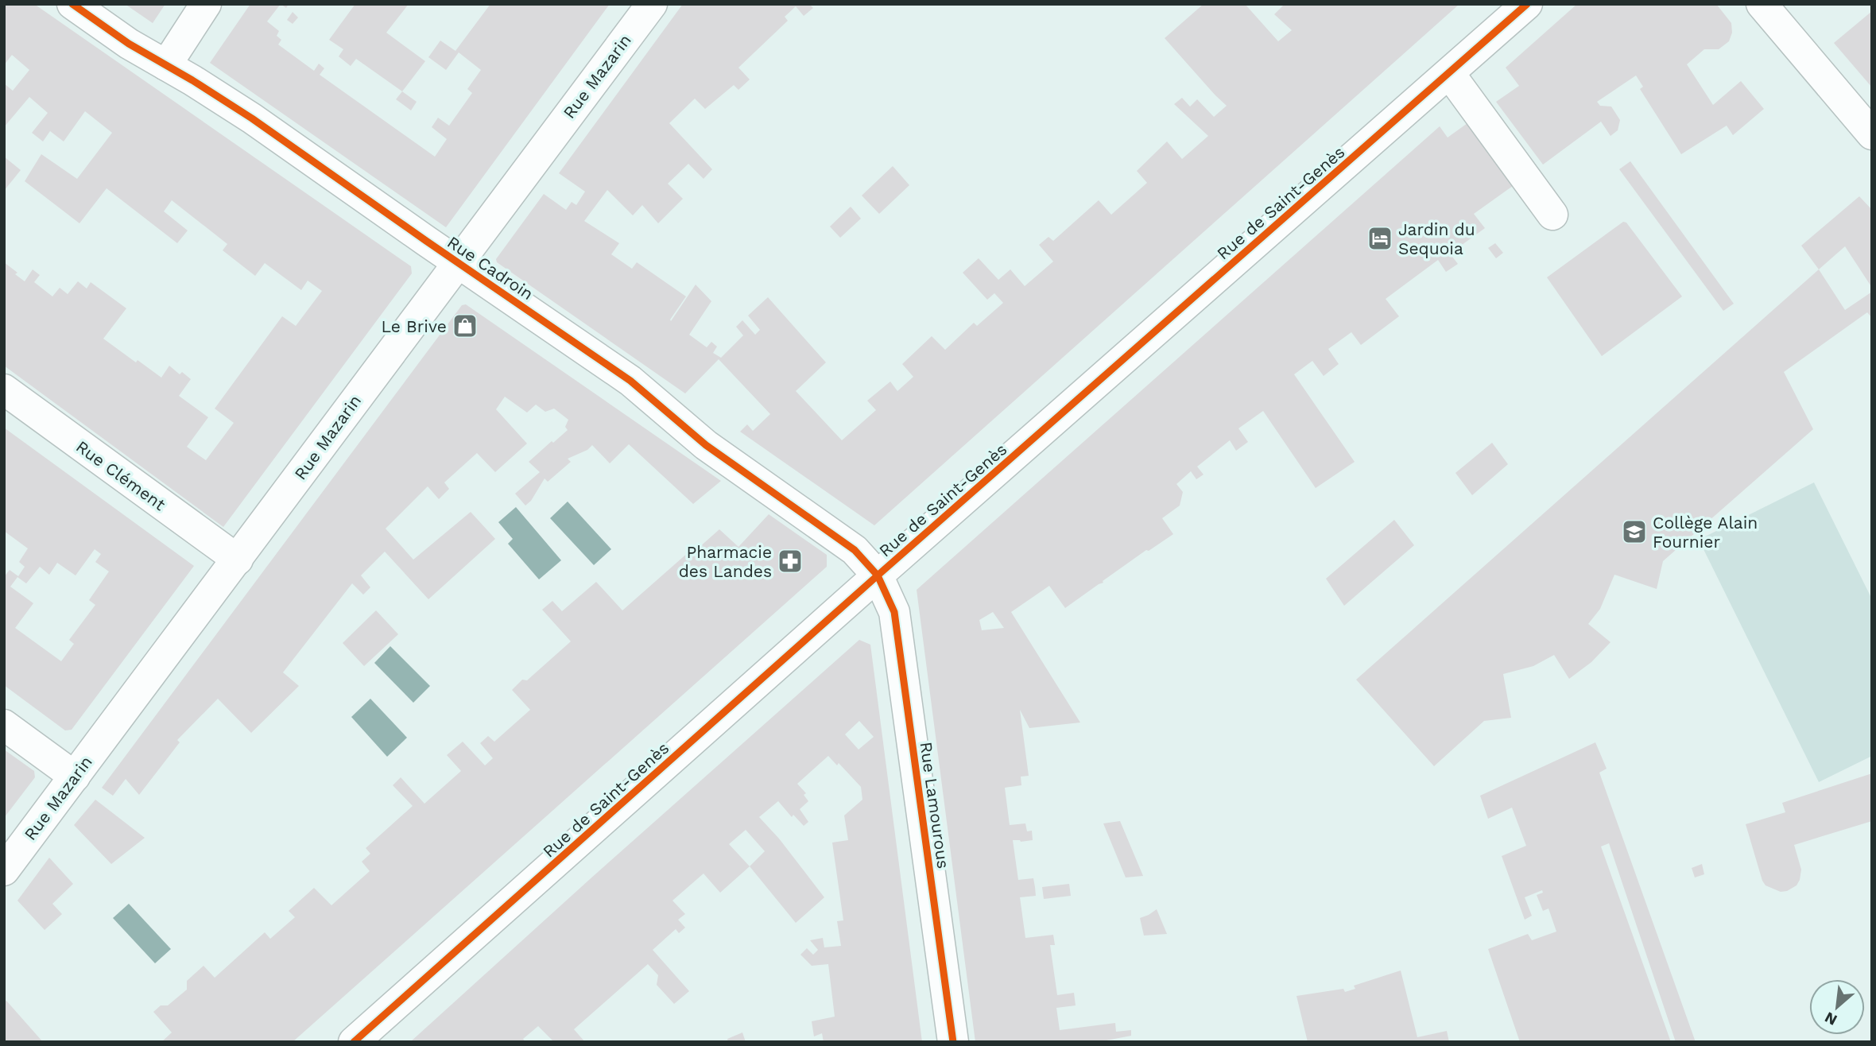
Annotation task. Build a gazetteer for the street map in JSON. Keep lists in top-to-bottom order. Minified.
{"streets":{"street":["Rue Mazarin","Rue de Saint-Genès","Rue Cadroin","Rue Clément","Rue Lamourous"]},"crossings":[["Rue Mazarin","Rue Cadroin"],["Rue Mazarin","Rue Clément"],["Rue de Saint-Genès","Rue Cadroin"],["Rue de Saint-Genès","Rue Lamourous"],["Rue Cadroin","Rue Lamourous"]],"places":{"hotel":["Jardin du Sequoia"],"shop":["Le Brive"],"school or university":["Collège Alain Fournier"],"pharmacy":["Pharmacie des Landes"]},"north":"bottom left"}
